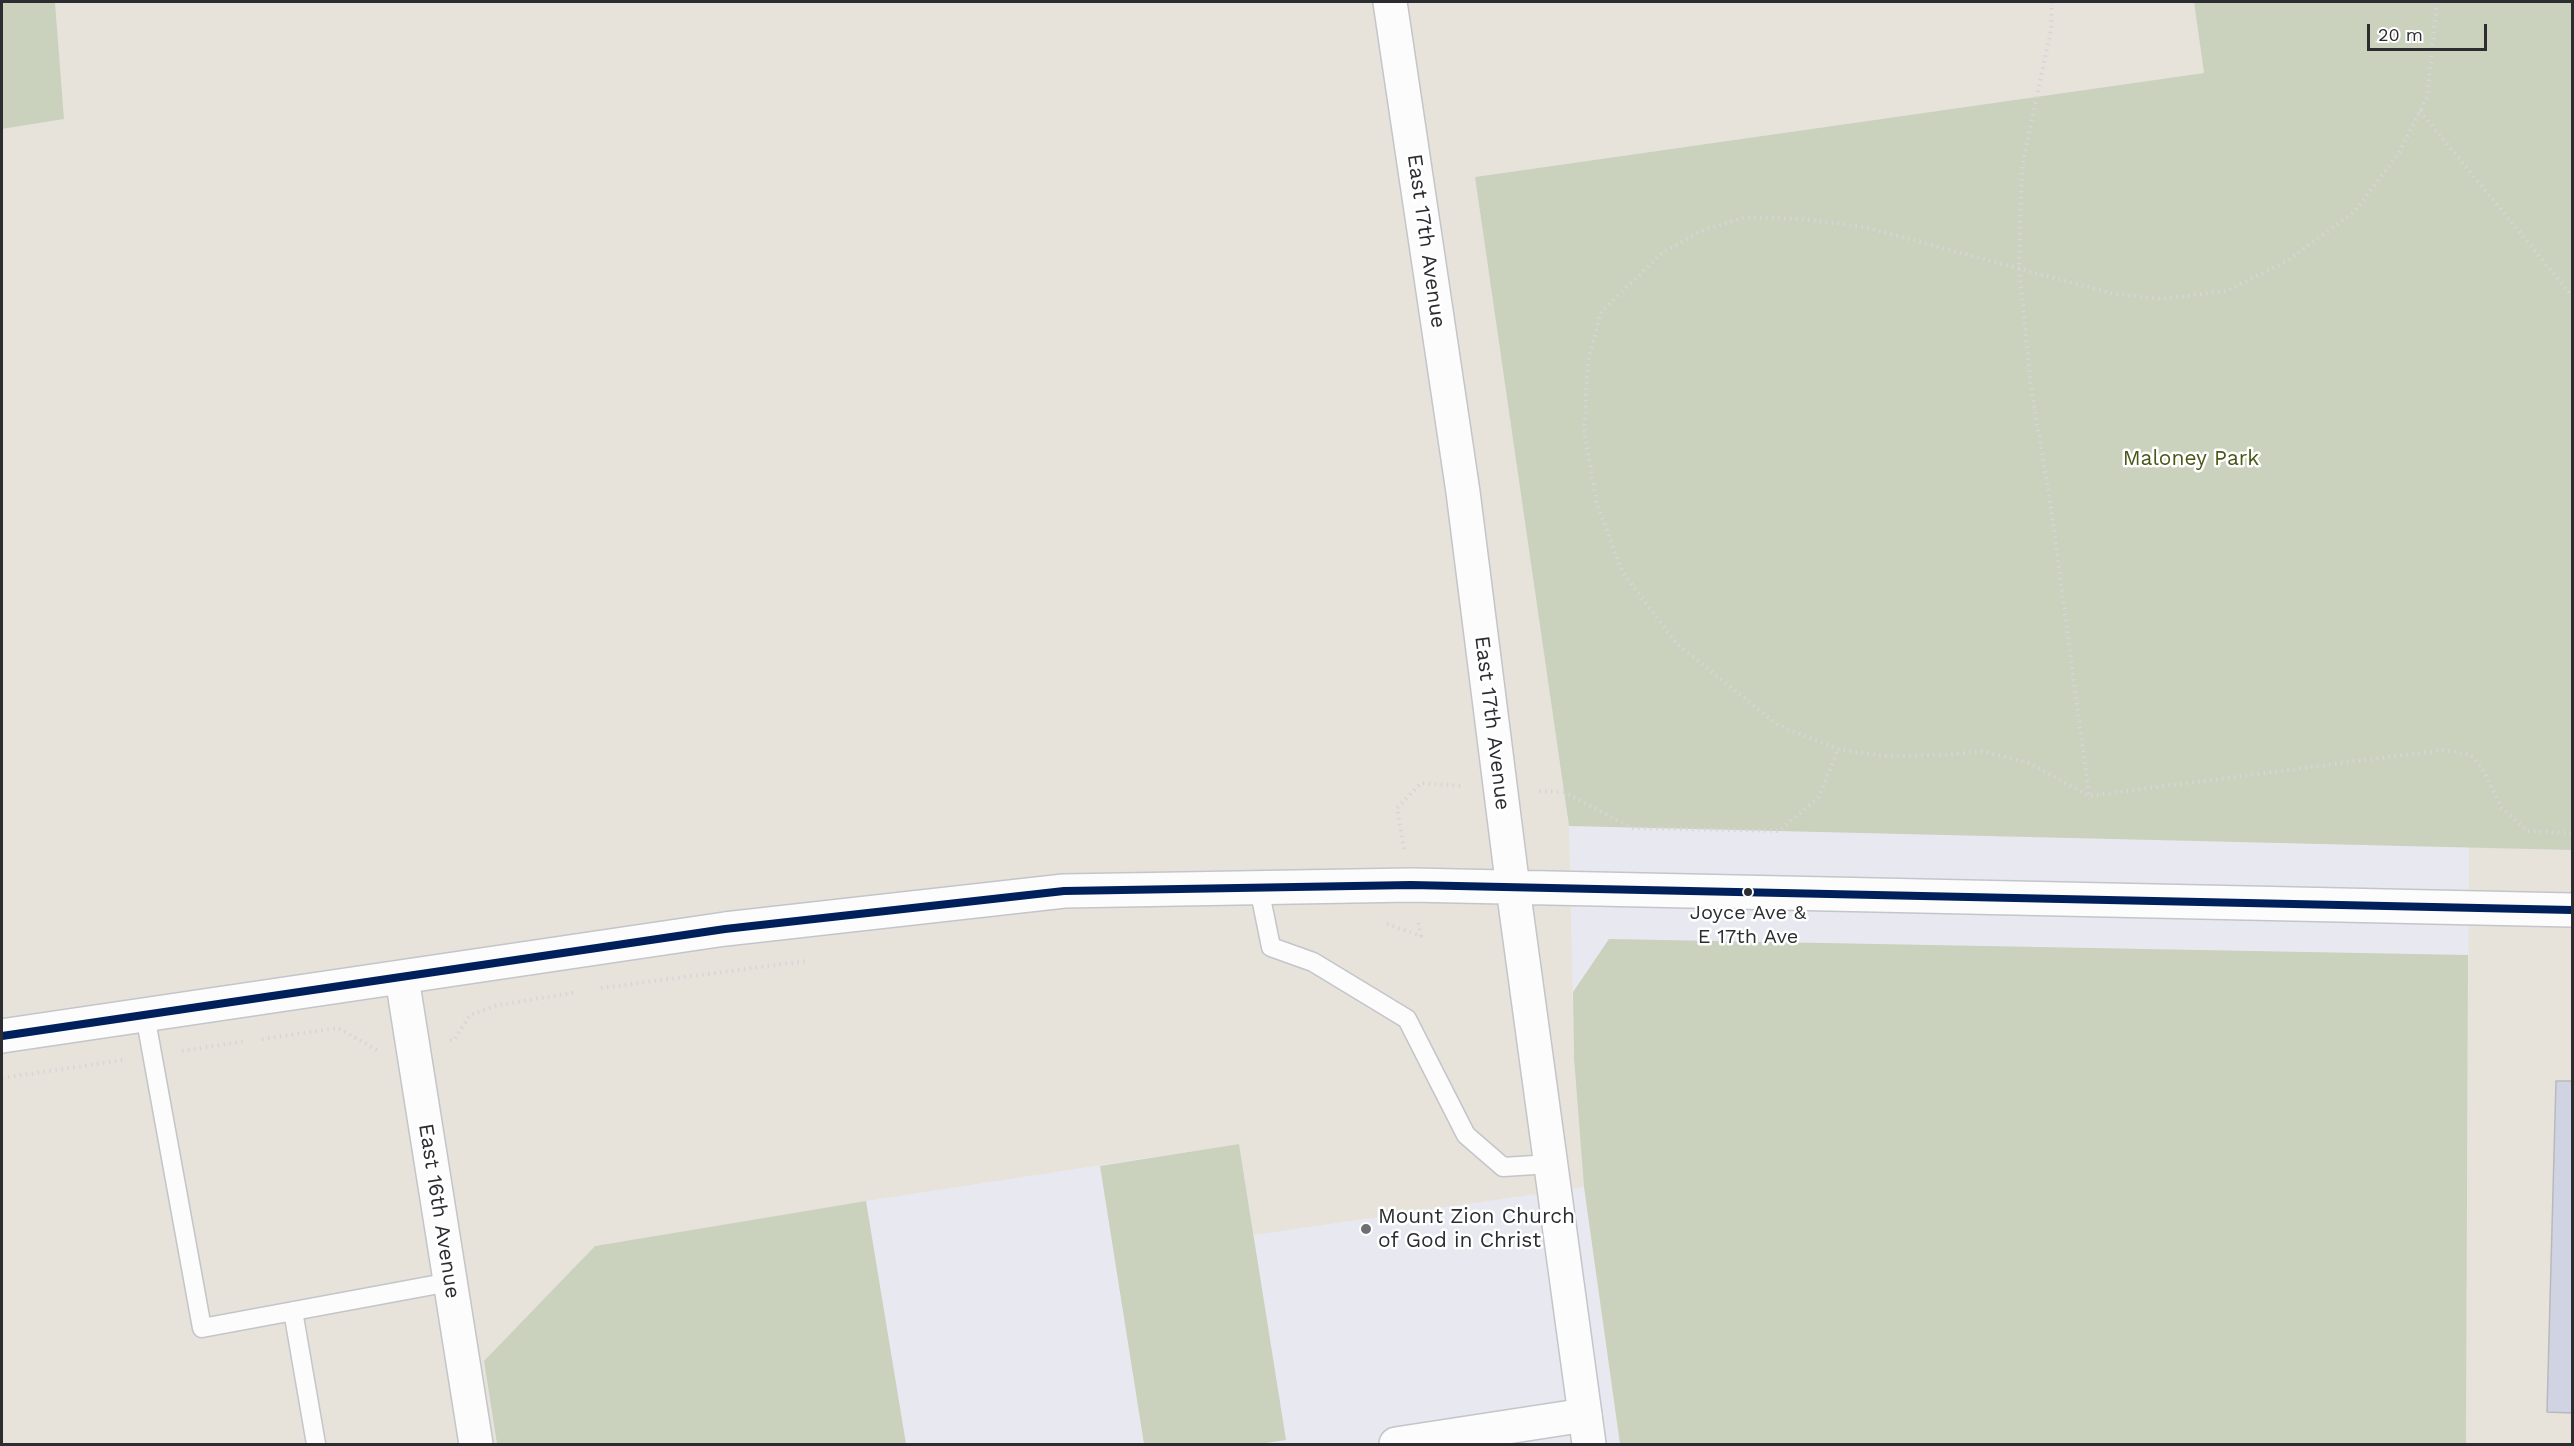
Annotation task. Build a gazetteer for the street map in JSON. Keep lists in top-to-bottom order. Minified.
{"streets":{"street":["East 17th Avenue","East 16th Avenue"]},"parks":["Maloney Park"],"places":["Joyce Ave & E 17th Ave","Mount Zion Church of God in Christ"],"scale_bar":"20 m"}
